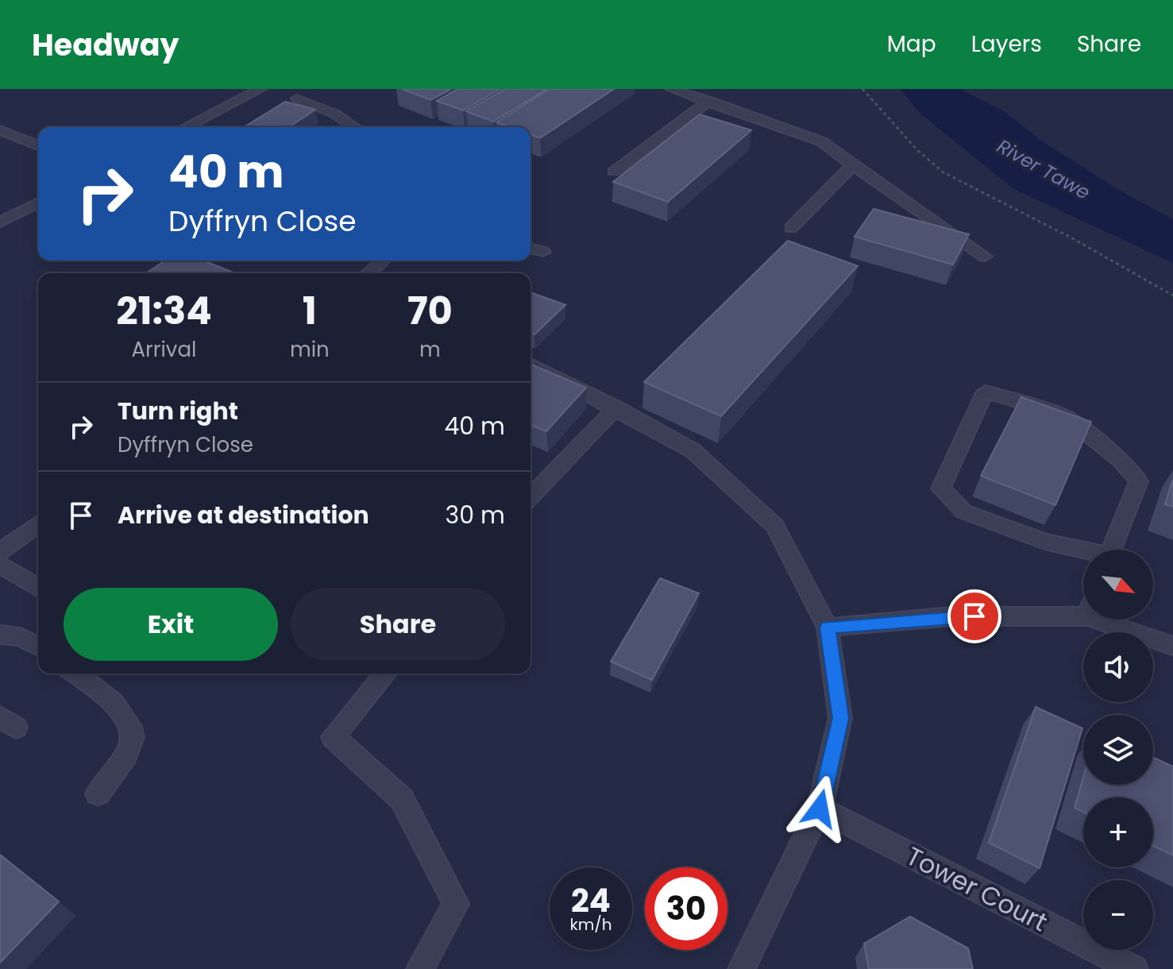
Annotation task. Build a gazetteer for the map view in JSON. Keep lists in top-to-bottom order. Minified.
{"streets":{"street":["Tower Court"]},"water":["River Tawe"],"north":"bottom right","page":{"header":"Headway","nav":["Map","Layers","Share"],"turn":["40 m","Dyffryn Close"],"eta":["21:34","Arrival","1","min","70","m"],"list":[{"name":"Turn right","note":"Dyffryn Close","value":"40 m"},{"name":"Arrive at destination","value":"30 m"}],"map_buttons":["+","−"],"buttons":["Exit","Share"],"speed":"24 km/h","limit":"30"}}
